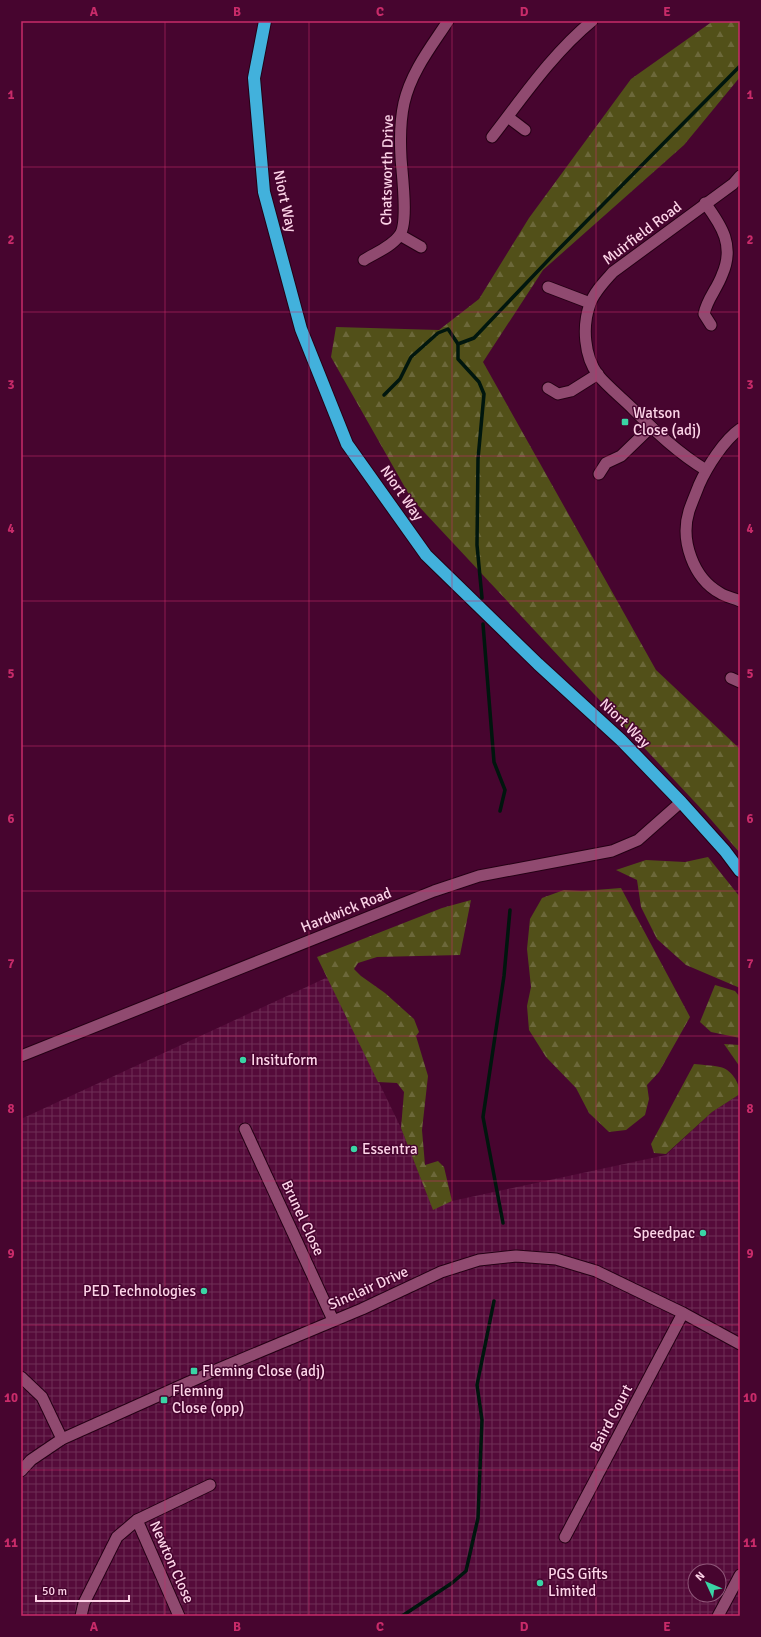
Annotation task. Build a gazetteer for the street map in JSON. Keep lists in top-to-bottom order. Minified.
{"streets":{"highway":["Niort Way"],"street":["Chatsworth Drive","Muirfield Road","Hardwick Road","Brunel Close","Sinclair Drive","Baird Court","Newton Close"]},"crossings":[["Niort Way","Hardwick Road"],["Brunel Close","Sinclair Drive"],["Sinclair Drive","Baird Court"]],"places":{"transit":["Watson Close (adj)","Fleming Close (adj)","Fleming Close (opp)"],"other":["Insituform","Essentra","Speedpac","PED Technologies","PGS Gifts Limited"]},"scale_bar":"50 m","north":"top left","grid":{"columns":["A","B","C","D","E"],"rows":["1","2","3","4","5","6","7","8","9","10","11"]}}
